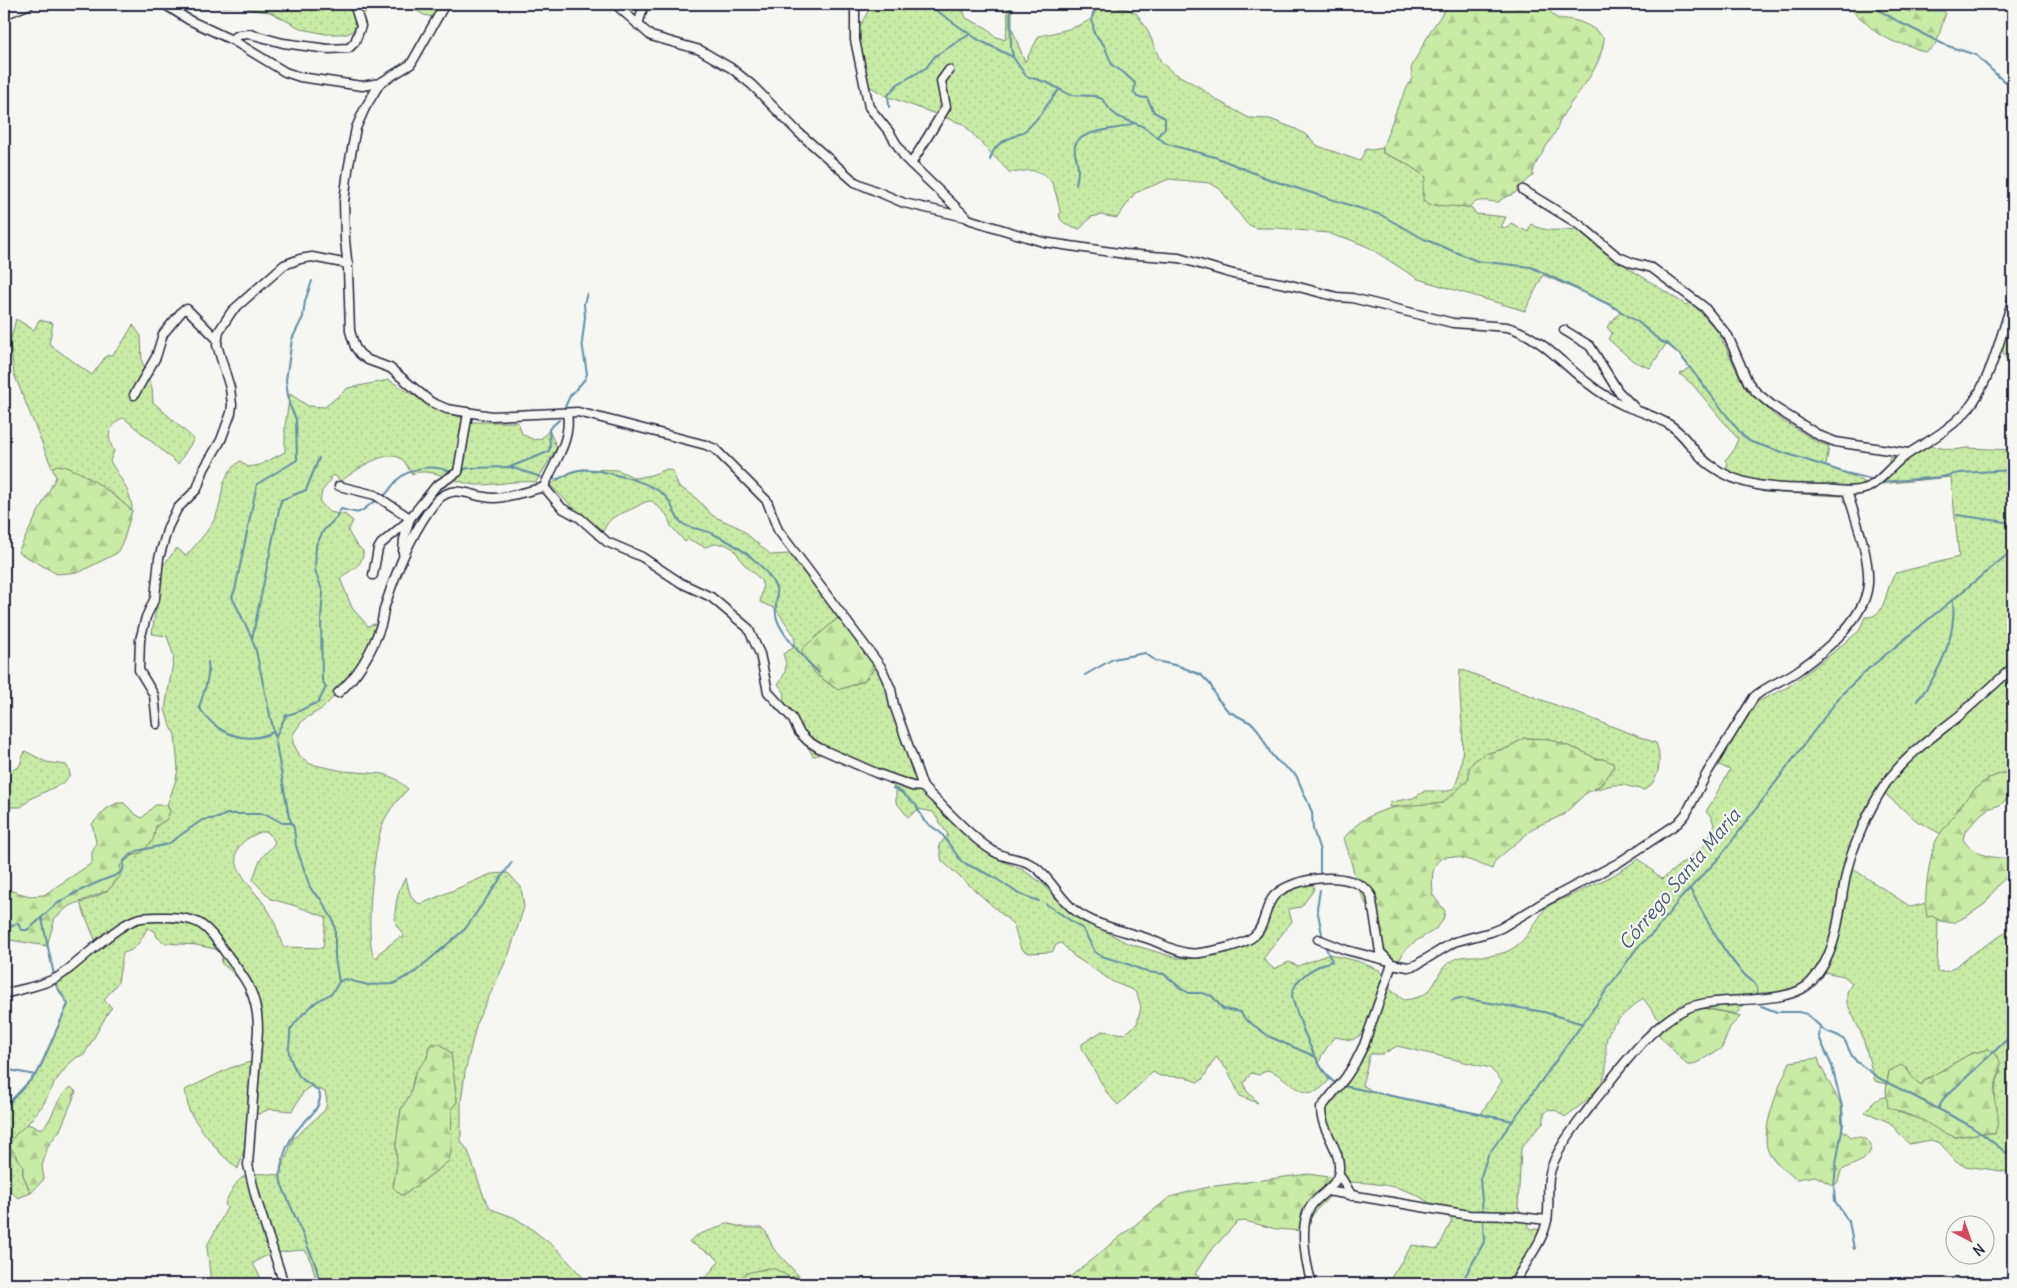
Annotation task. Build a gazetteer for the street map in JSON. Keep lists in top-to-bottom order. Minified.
{"water":["Córrego Santa Maria"],"north":"bottom right"}
